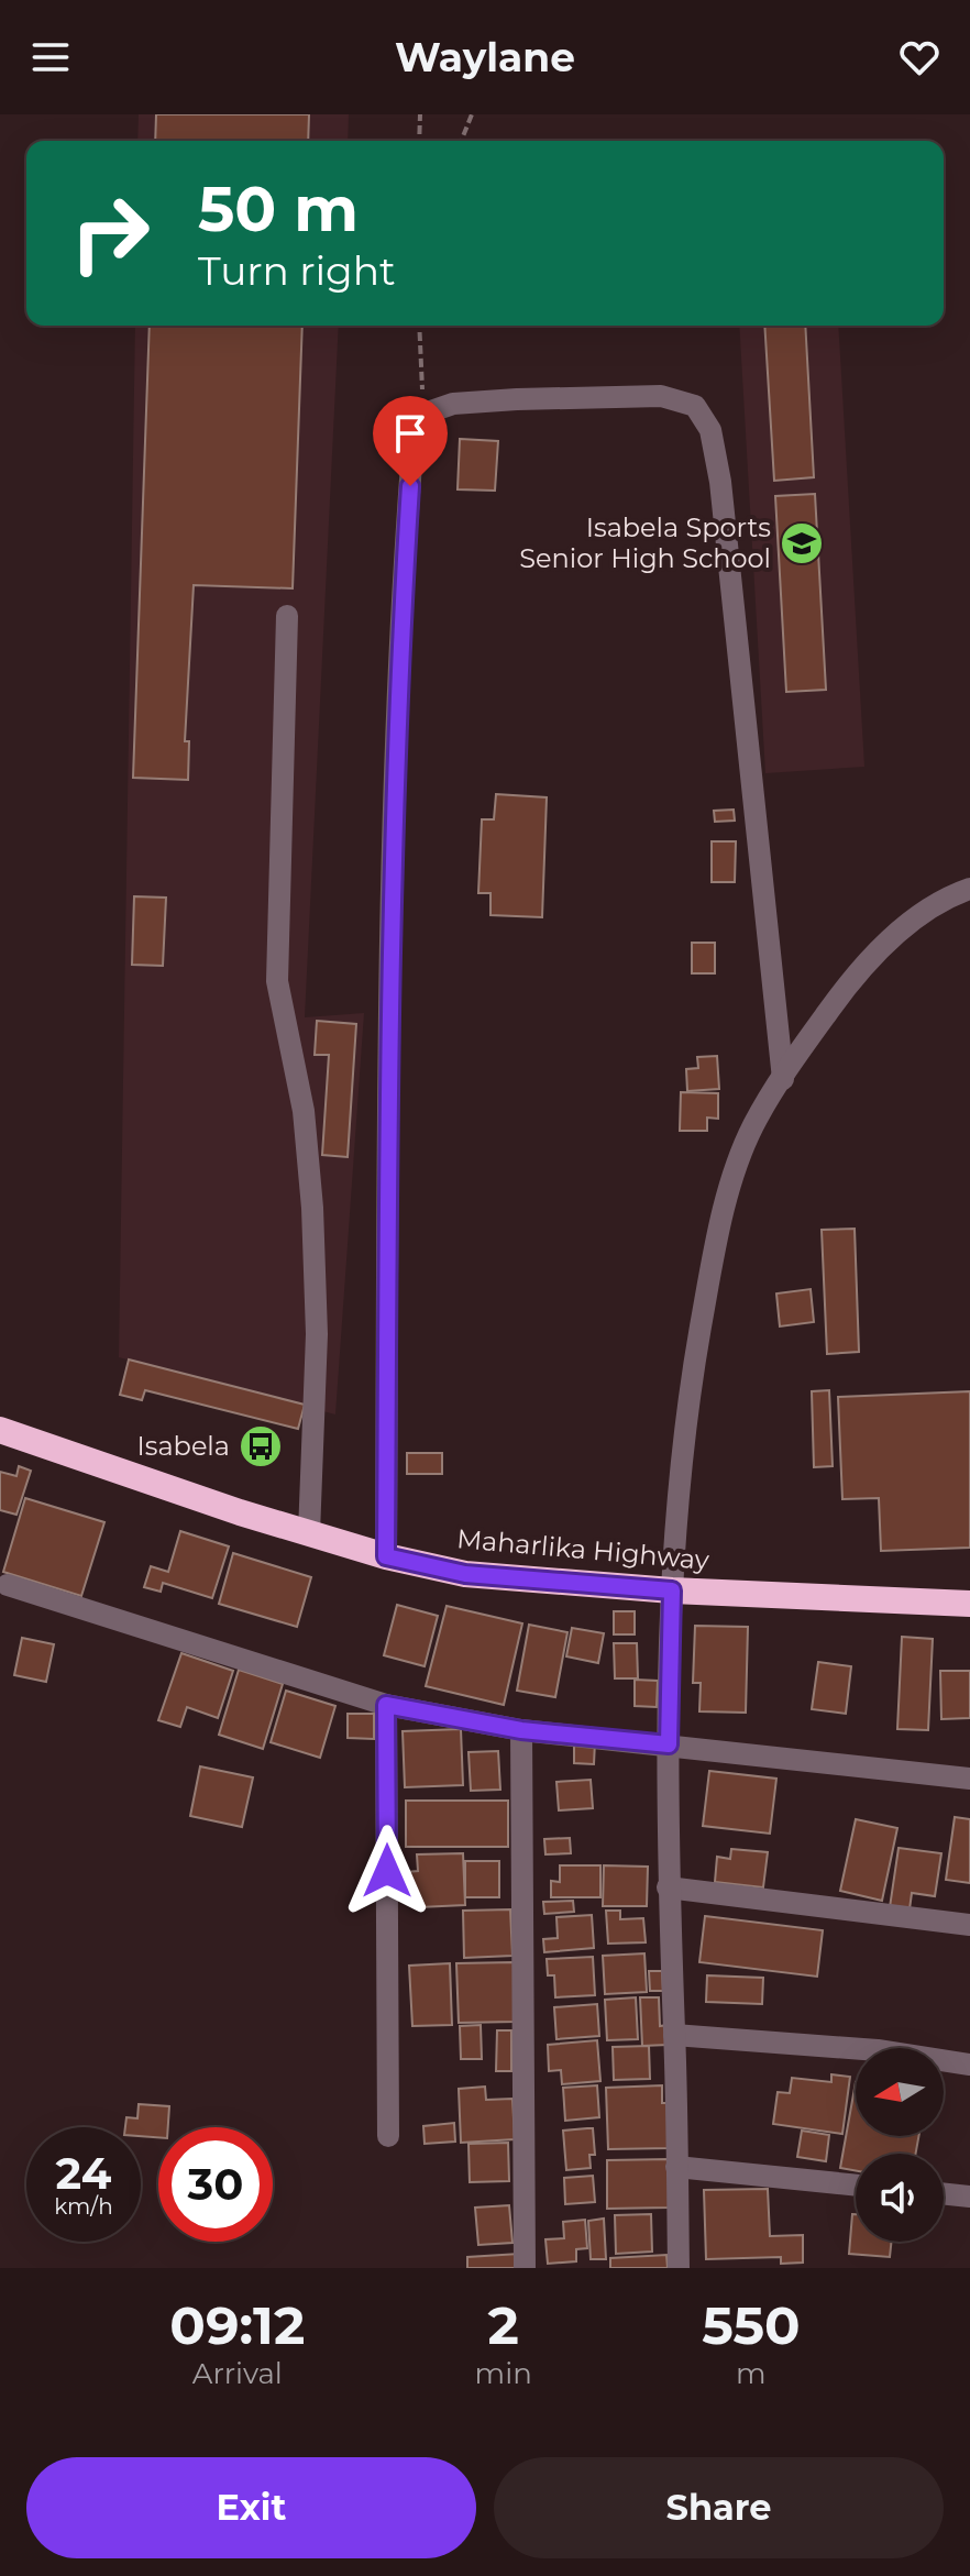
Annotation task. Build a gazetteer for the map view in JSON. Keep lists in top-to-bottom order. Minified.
{"streets":{"highway":["Maharlika Highway"]},"places":{"school or university":["Isabela Sports Senior High School"],"bus stop":["Isabela"]},"north":"left","page":{"header":"Waylane","turn":["50 m","Turn right"],"speed":"24 km/h","limit":"30","eta":["09:12","Arrival","2","min","550","m"],"buttons":["Exit","Share"]}}
